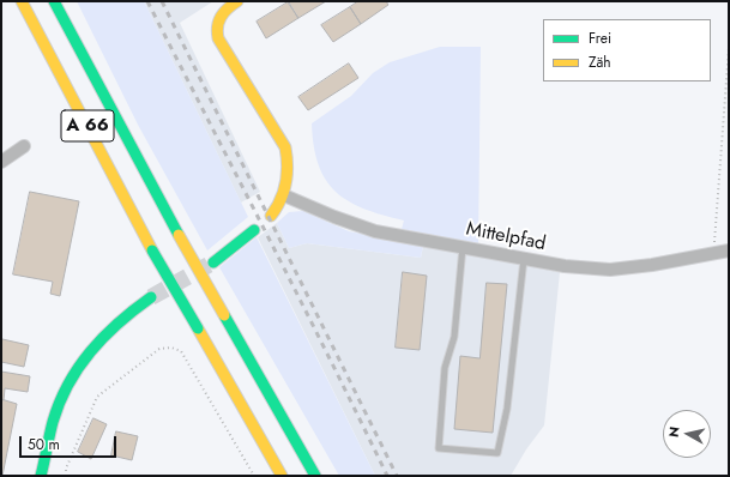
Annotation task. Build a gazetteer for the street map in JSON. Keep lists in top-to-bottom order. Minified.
{"streets":{"main road":["A 66"],"street":["Mittelpfad"]},"legend":["Frei","Zäh"],"scale_bar":"50 m","north":"left"}
